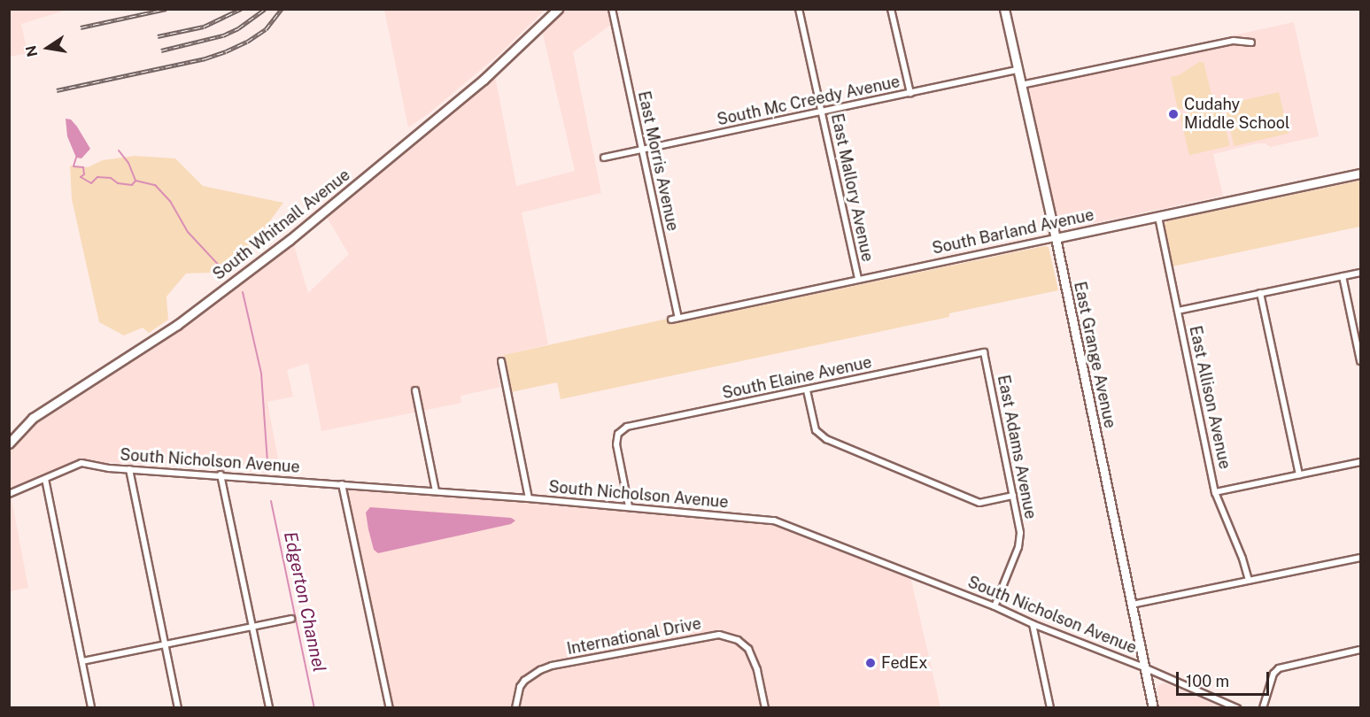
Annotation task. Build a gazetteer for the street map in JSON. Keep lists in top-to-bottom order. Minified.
{"streets":{"street":["South Mc Creedy Avenue","East Morris Avenue","East Mallory Avenue","South Whitnall Avenue","South Barland Avenue","East Grange Avenue","South Elaine Avenue","East Allison Avenue","East Adams Avenue","South Nicholson Avenue","International Drive"]},"crossings":[["South Mc Creedy Avenue","East Morris Avenue"],["South Mc Creedy Avenue","East Mallory Avenue"],["South Mc Creedy Avenue","East Grange Avenue"],["East Morris Avenue","South Barland Avenue"],["East Mallory Avenue","South Barland Avenue"],["South Barland Avenue","East Grange Avenue"],["South Barland Avenue","East Allison Avenue"],["East Grange Avenue","South Nicholson Avenue"],["South Elaine Avenue","East Adams Avenue"],["South Elaine Avenue","South Nicholson Avenue"],["East Adams Avenue","South Nicholson Avenue"]],"water":["Edgerton Channel"],"places":["Cudahy Middle School","FedEx"],"scale_bar":"100 m","north":"left"}
